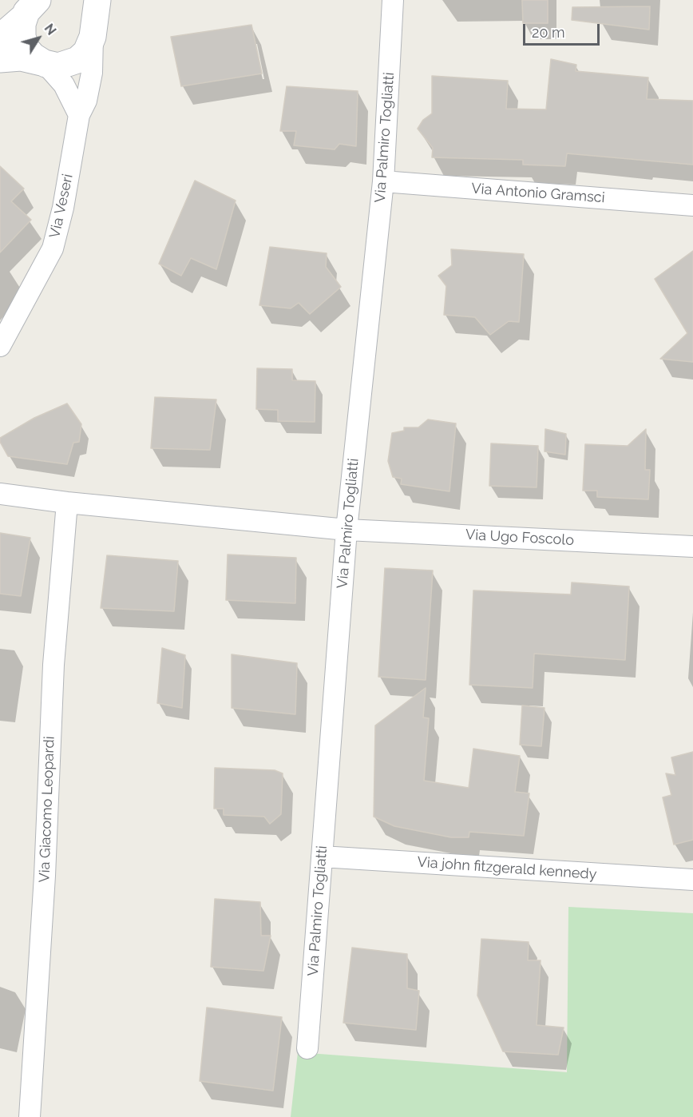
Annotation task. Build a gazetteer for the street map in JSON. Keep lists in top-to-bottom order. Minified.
{"streets":{"street":["Via Palmiro Togliatti","Via Antonio Gramsci","Via Veseri","Via Ugo Foscolo","Via Giacomo Leopardi","Via john fitzgerald kennedy"]},"crossings":[["Via Palmiro Togliatti","Via Antonio Gramsci"],["Via Palmiro Togliatti","Via Ugo Foscolo"],["Via Palmiro Togliatti","Via john fitzgerald kennedy"]],"scale_bar":"20 m","north":"top right"}
